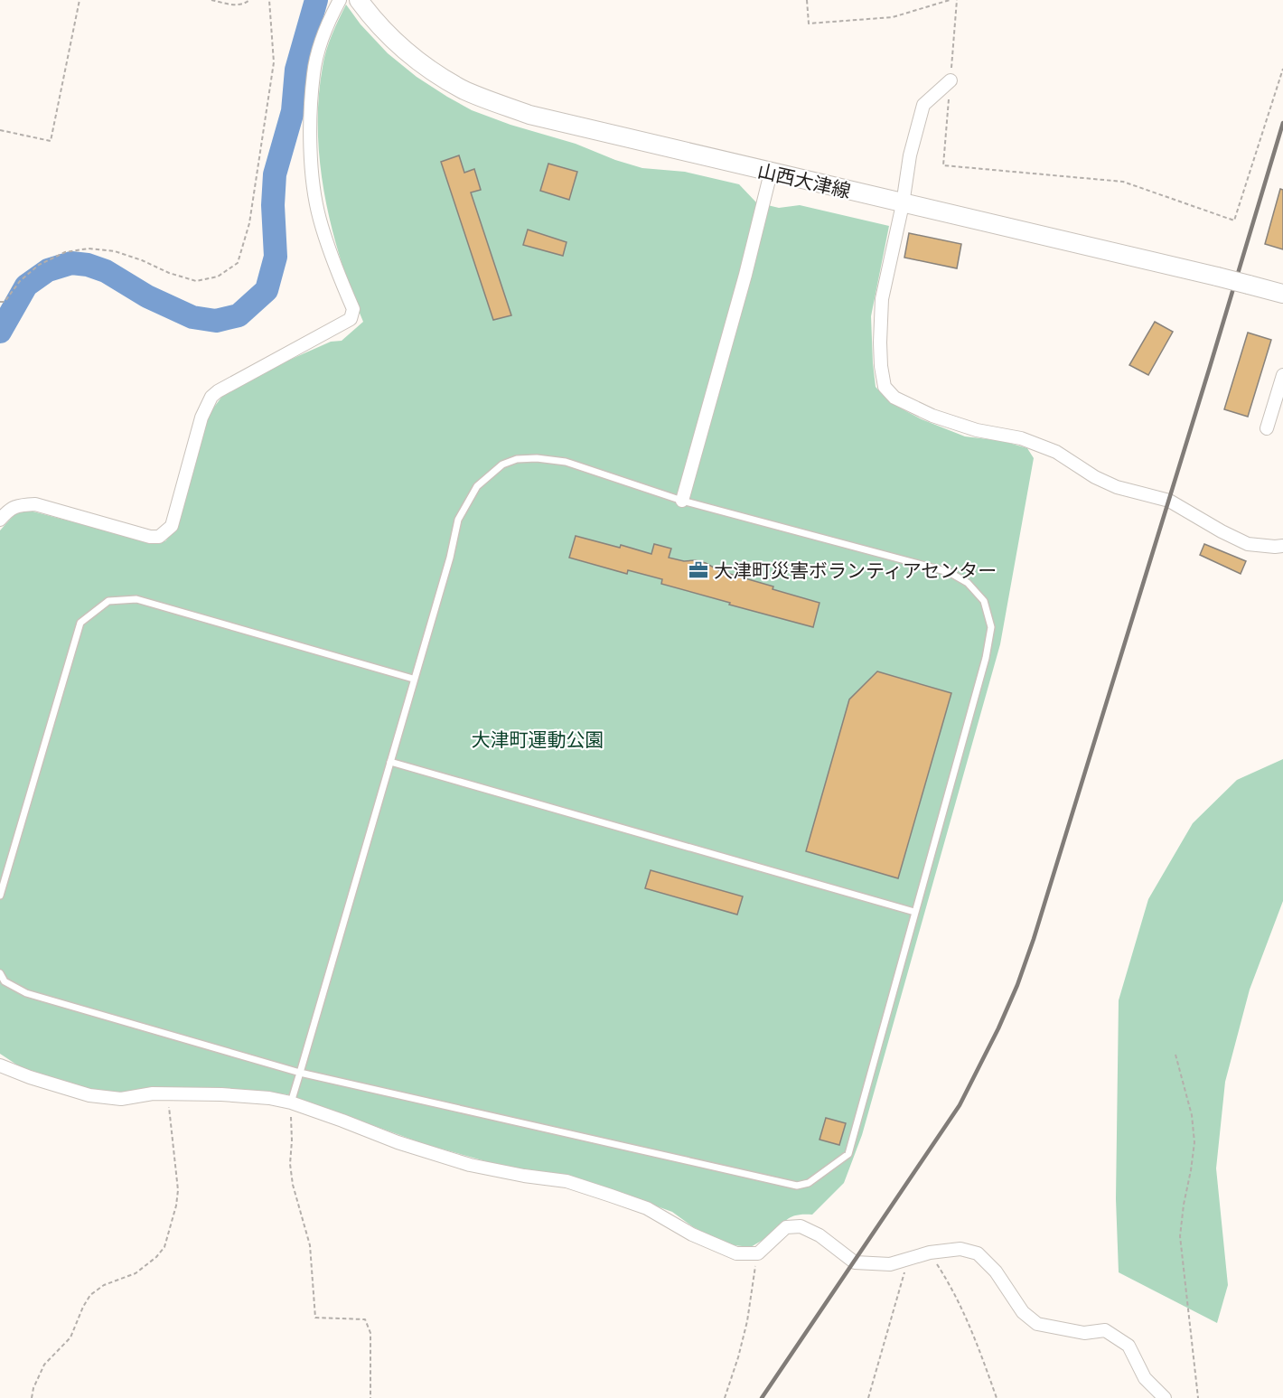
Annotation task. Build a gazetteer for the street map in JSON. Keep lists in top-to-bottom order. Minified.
{"streets":{"main road":["山西大津線"]},"parks":["大津町運動公園"],"places":{"office":["大津町災害ボランティアセンター"]}}
